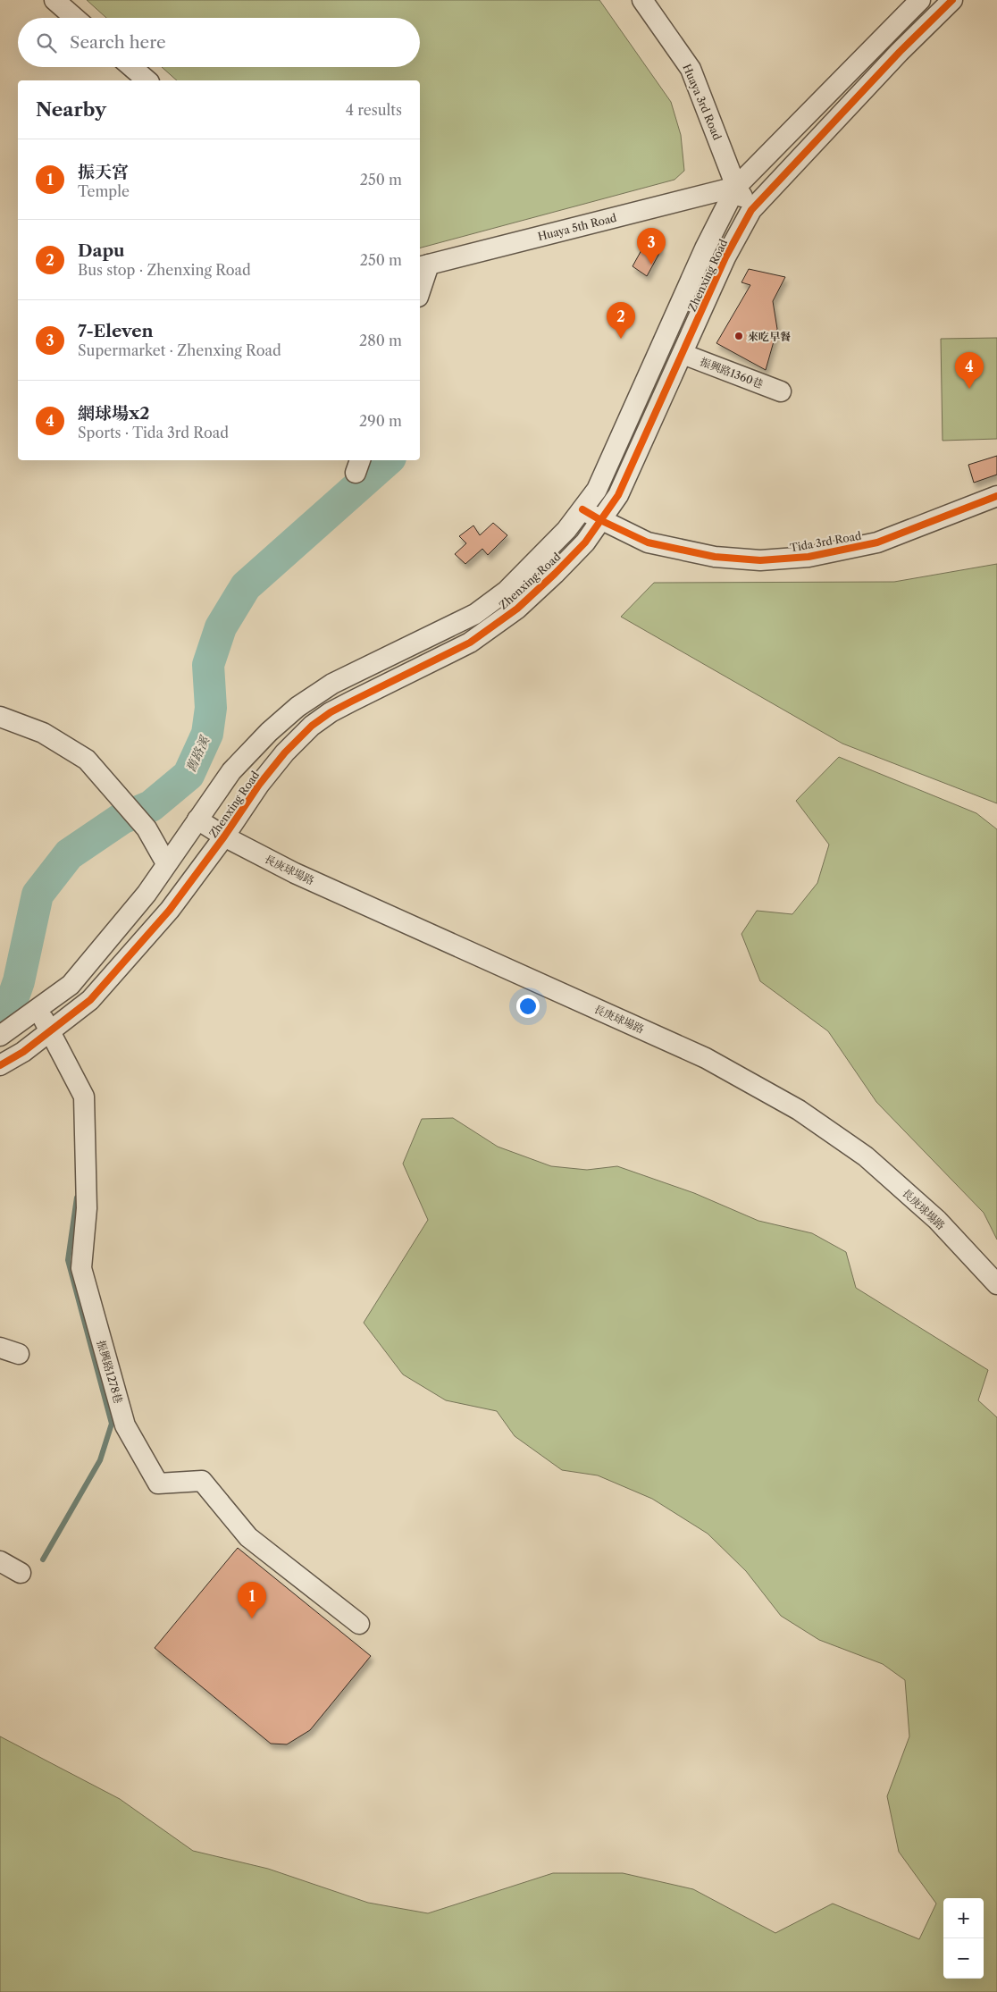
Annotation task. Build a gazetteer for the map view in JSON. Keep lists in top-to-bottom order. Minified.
{"streets":{"street":["Huaya 3rd Road","Huaya 5th Road","Zhenxing Road","振興路1360巷","Tida 3rd Road","長庚球場路","振興路1278巷"]},"crossings":[["Huaya 3rd Road","Huaya 5th Road"],["Huaya 3rd Road","Zhenxing Road"],["Huaya 5th Road","Zhenxing Road"],["Zhenxing Road","振興路1360巷"],["Zhenxing Road","Tida 3rd Road"],["Zhenxing Road","長庚球場路"],["Zhenxing Road","振興路1278巷"]],"water":["舊路溪"],"places":["來吃早餐"],"page":{"search":"Search here","heading":["Nearby","4 results"],"list":[{"mark":"1","name":"振天宮","note":"Temple","value":"250 m"},{"mark":"2","name":"Dapu","note":"Bus stop · Zhenxing Road","value":"250 m"},{"mark":"3","name":"7-Eleven","note":"Supermarket · Zhenxing Road","value":"280 m"},{"mark":"4","name":"網球場x2","note":"Sports · Tida 3rd Road","value":"290 m"}],"pins":["3","2","4","1"],"map_buttons":["+","−"]}}
